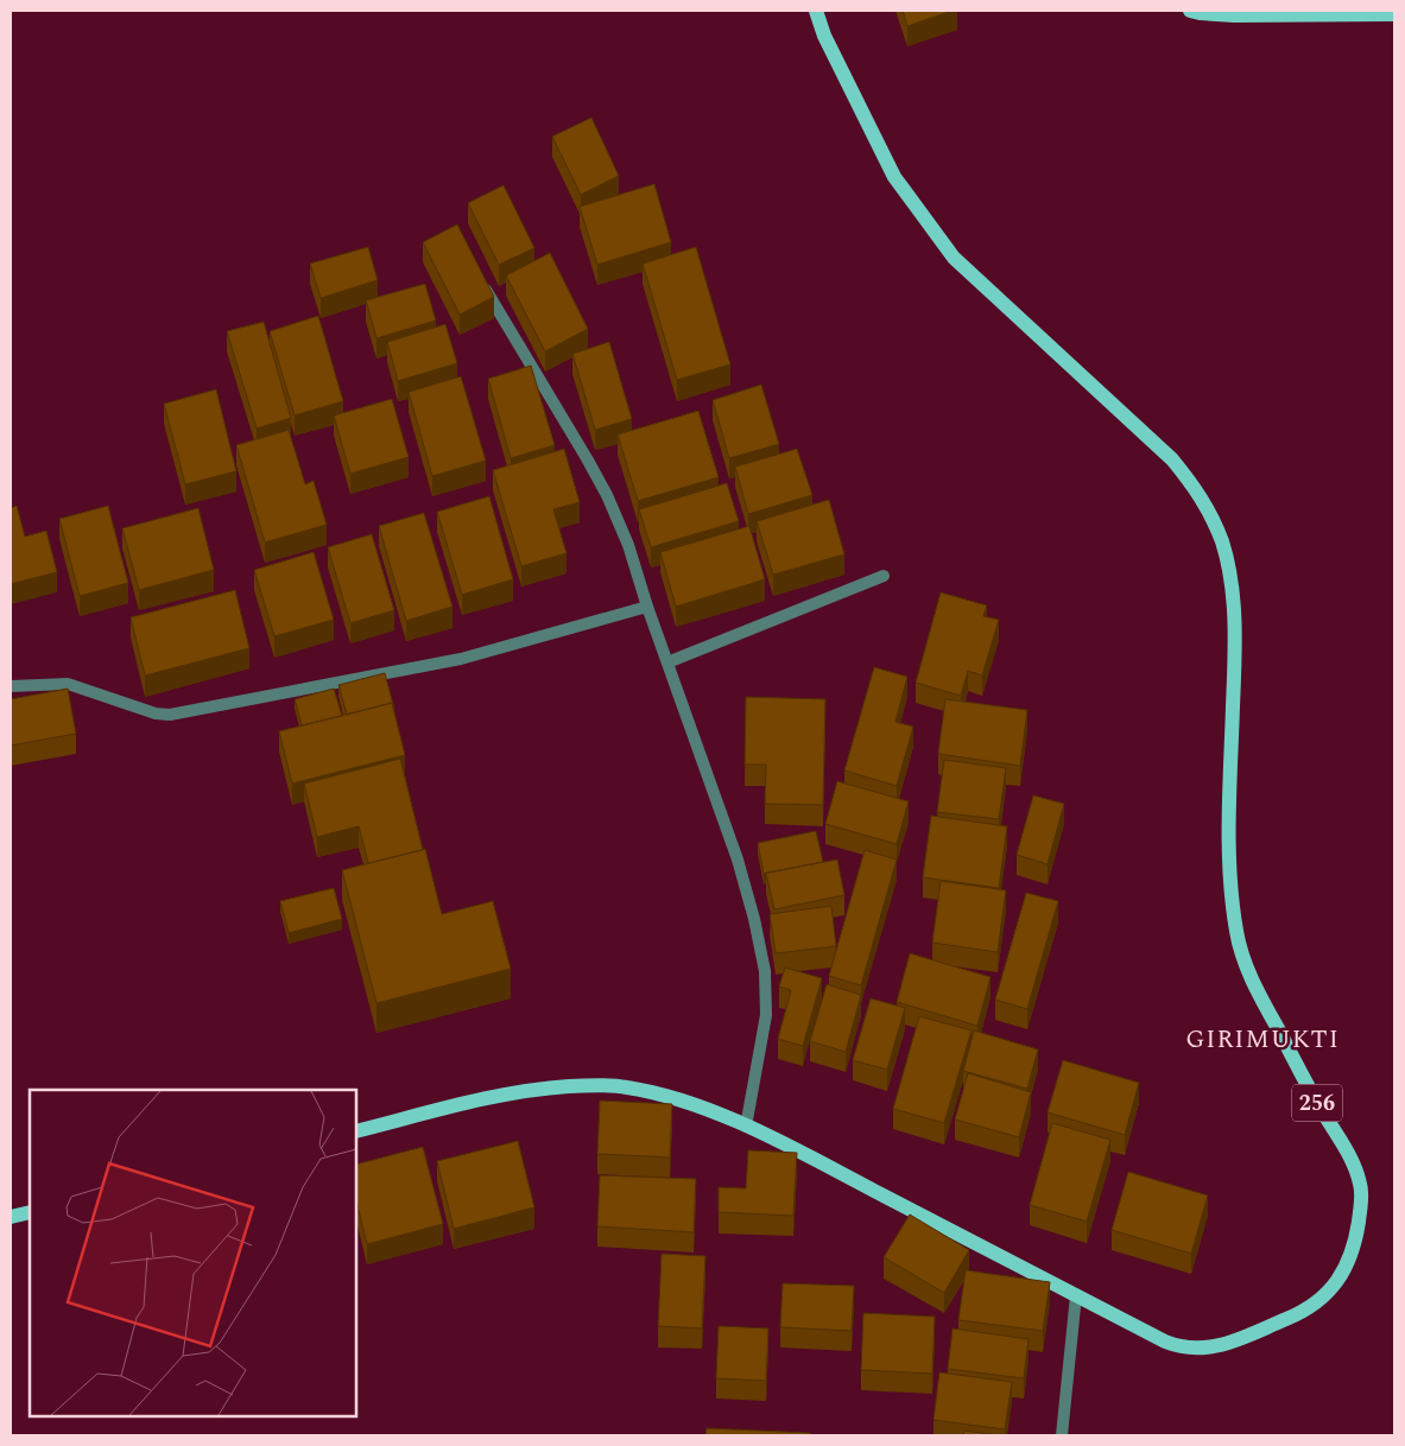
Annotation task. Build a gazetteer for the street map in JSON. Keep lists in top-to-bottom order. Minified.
{"streets":{"main road":["256"]},"districts":["GIRIMUKTI"]}
